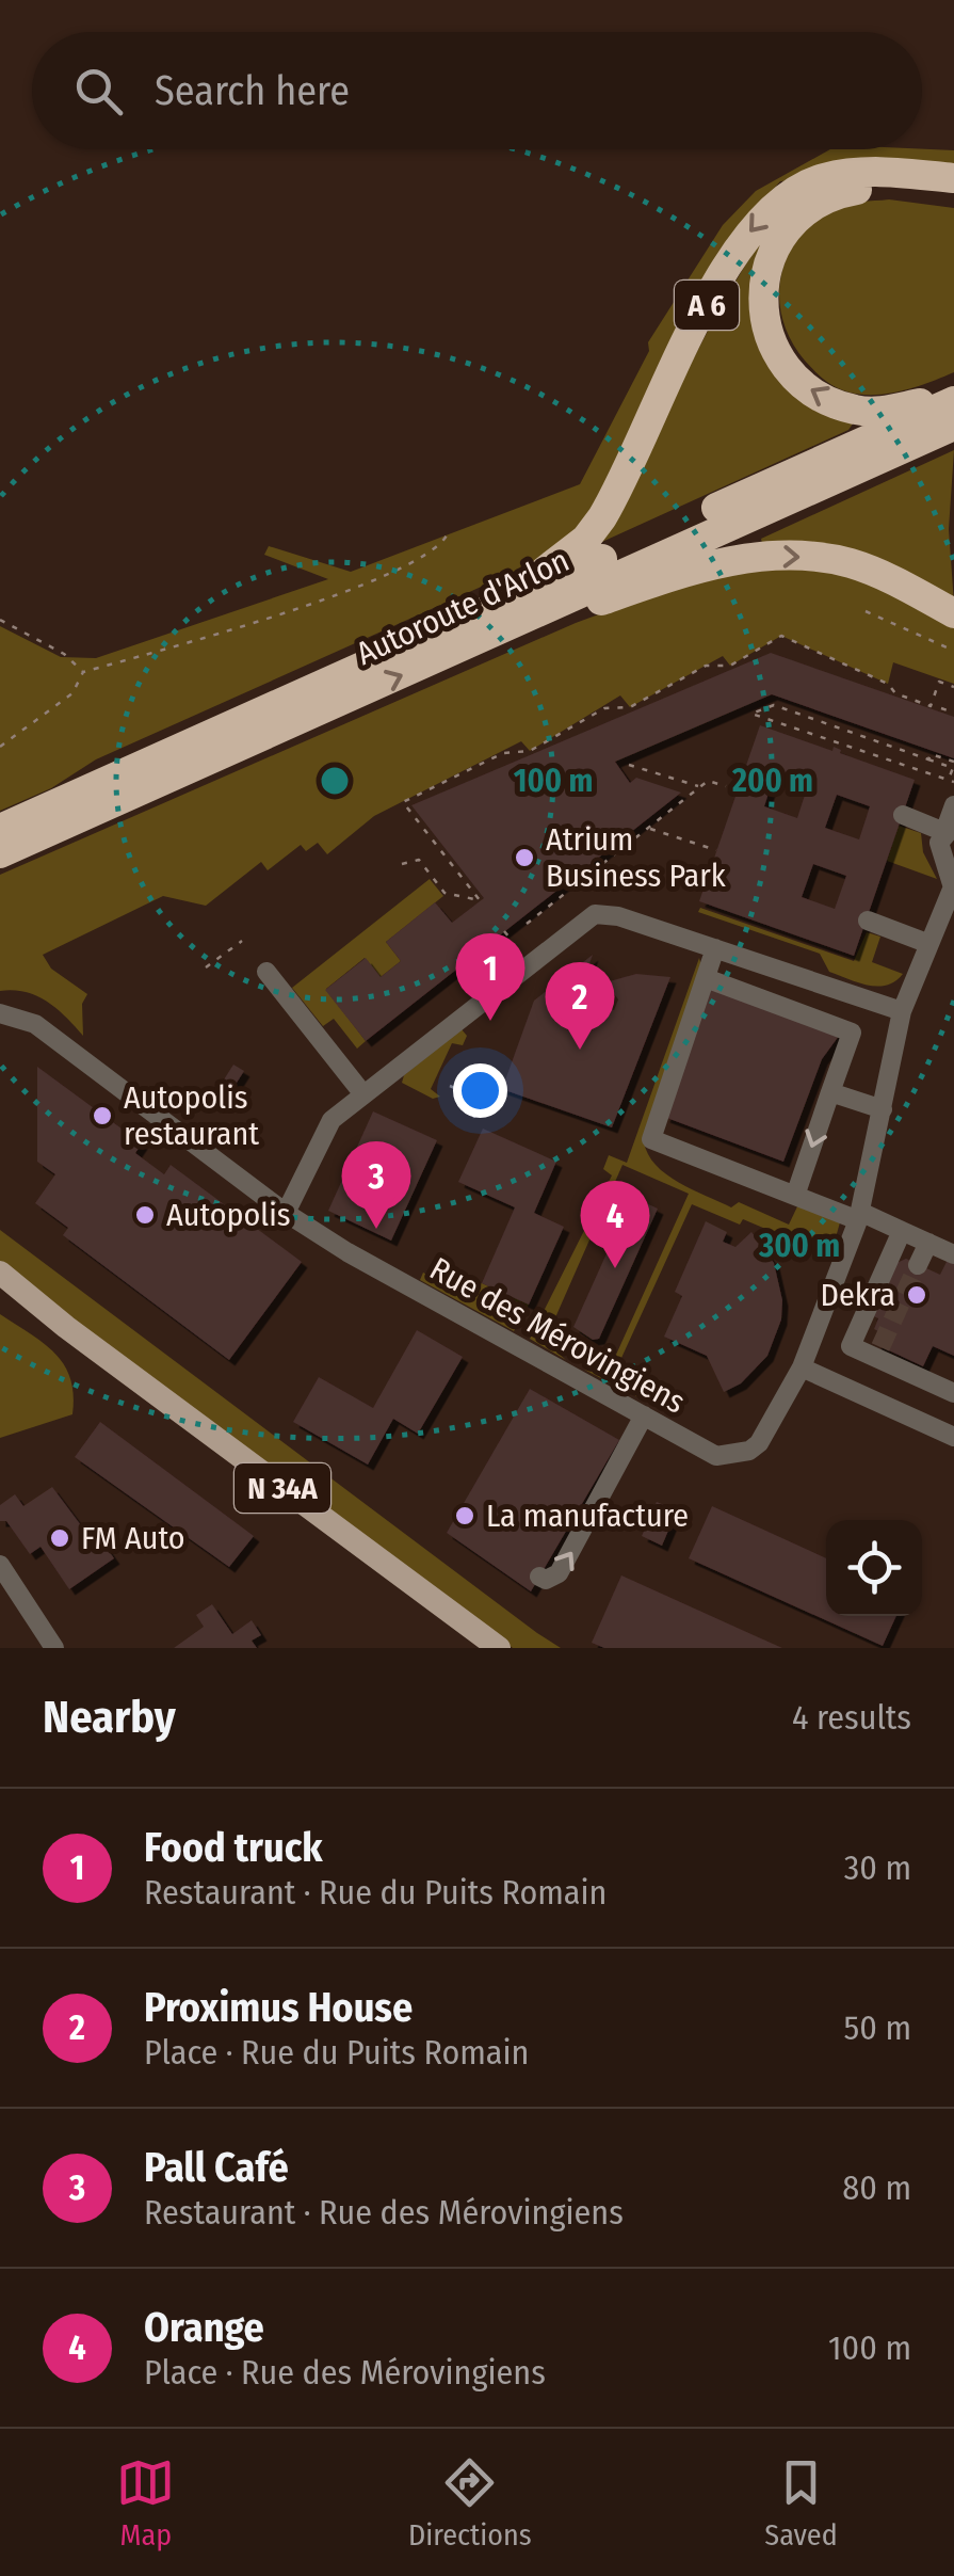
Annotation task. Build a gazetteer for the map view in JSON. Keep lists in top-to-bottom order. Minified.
{"streets":{"highway":["A 6","Autoroute d'Arlon"],"main road":["N 34A"],"street":["Rue des Mérovingiens"]},"crossings":[["A 6","Autoroute d'Arlon"]],"places":["Atrium Business Park","Autopolis restaurant","Autopolis","Dekra","La manufacture","FM Auto"],"page":{"search":"Search here","pins":["1","2","3","4"],"heading":["Nearby","4 results"],"list":[{"mark":"1","name":"Food truck","note":"Restaurant · Rue du Puits Romain","value":"30 m"},{"mark":"2","name":"Proximus House","note":"Place · Rue du Puits Romain","value":"50 m"},{"mark":"3","name":"Pall Café","note":"Restaurant · Rue des Mérovingiens","value":"80 m"},{"mark":"4","name":"Orange","note":"Place · Rue des Mérovingiens","value":"100 m"}],"nav":["Map","Directions","Saved"]},"rings":["100 m","200 m","300 m"]}
